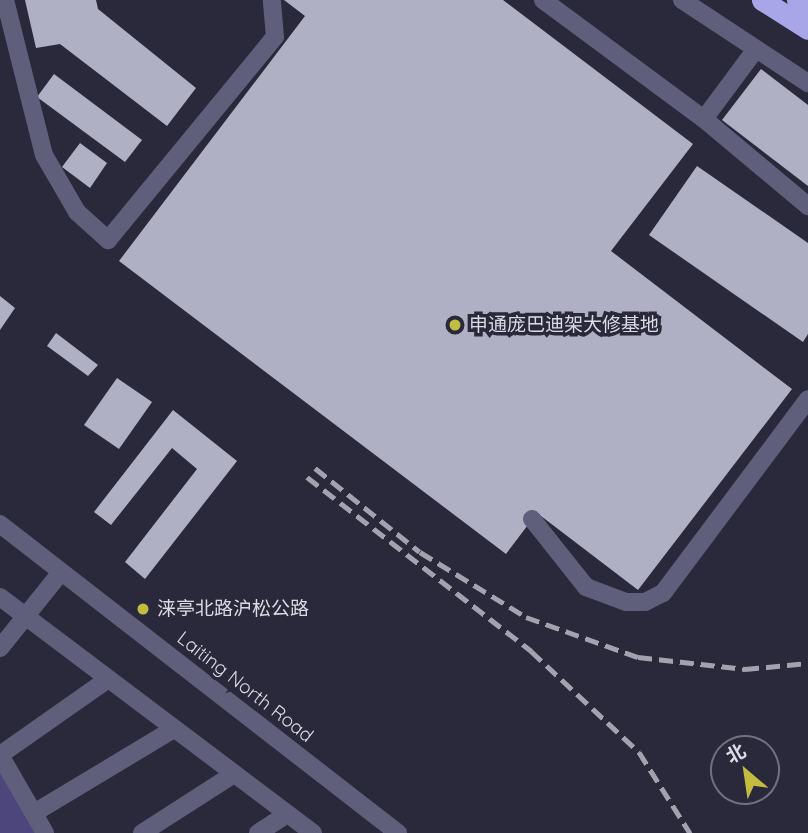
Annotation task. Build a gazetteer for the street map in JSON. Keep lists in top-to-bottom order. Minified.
{"streets":{"street":["Laiting North Road"]},"places":["申通庞巴迪架大修基地","涞亭北路沪松公路"],"north":"top left"}
